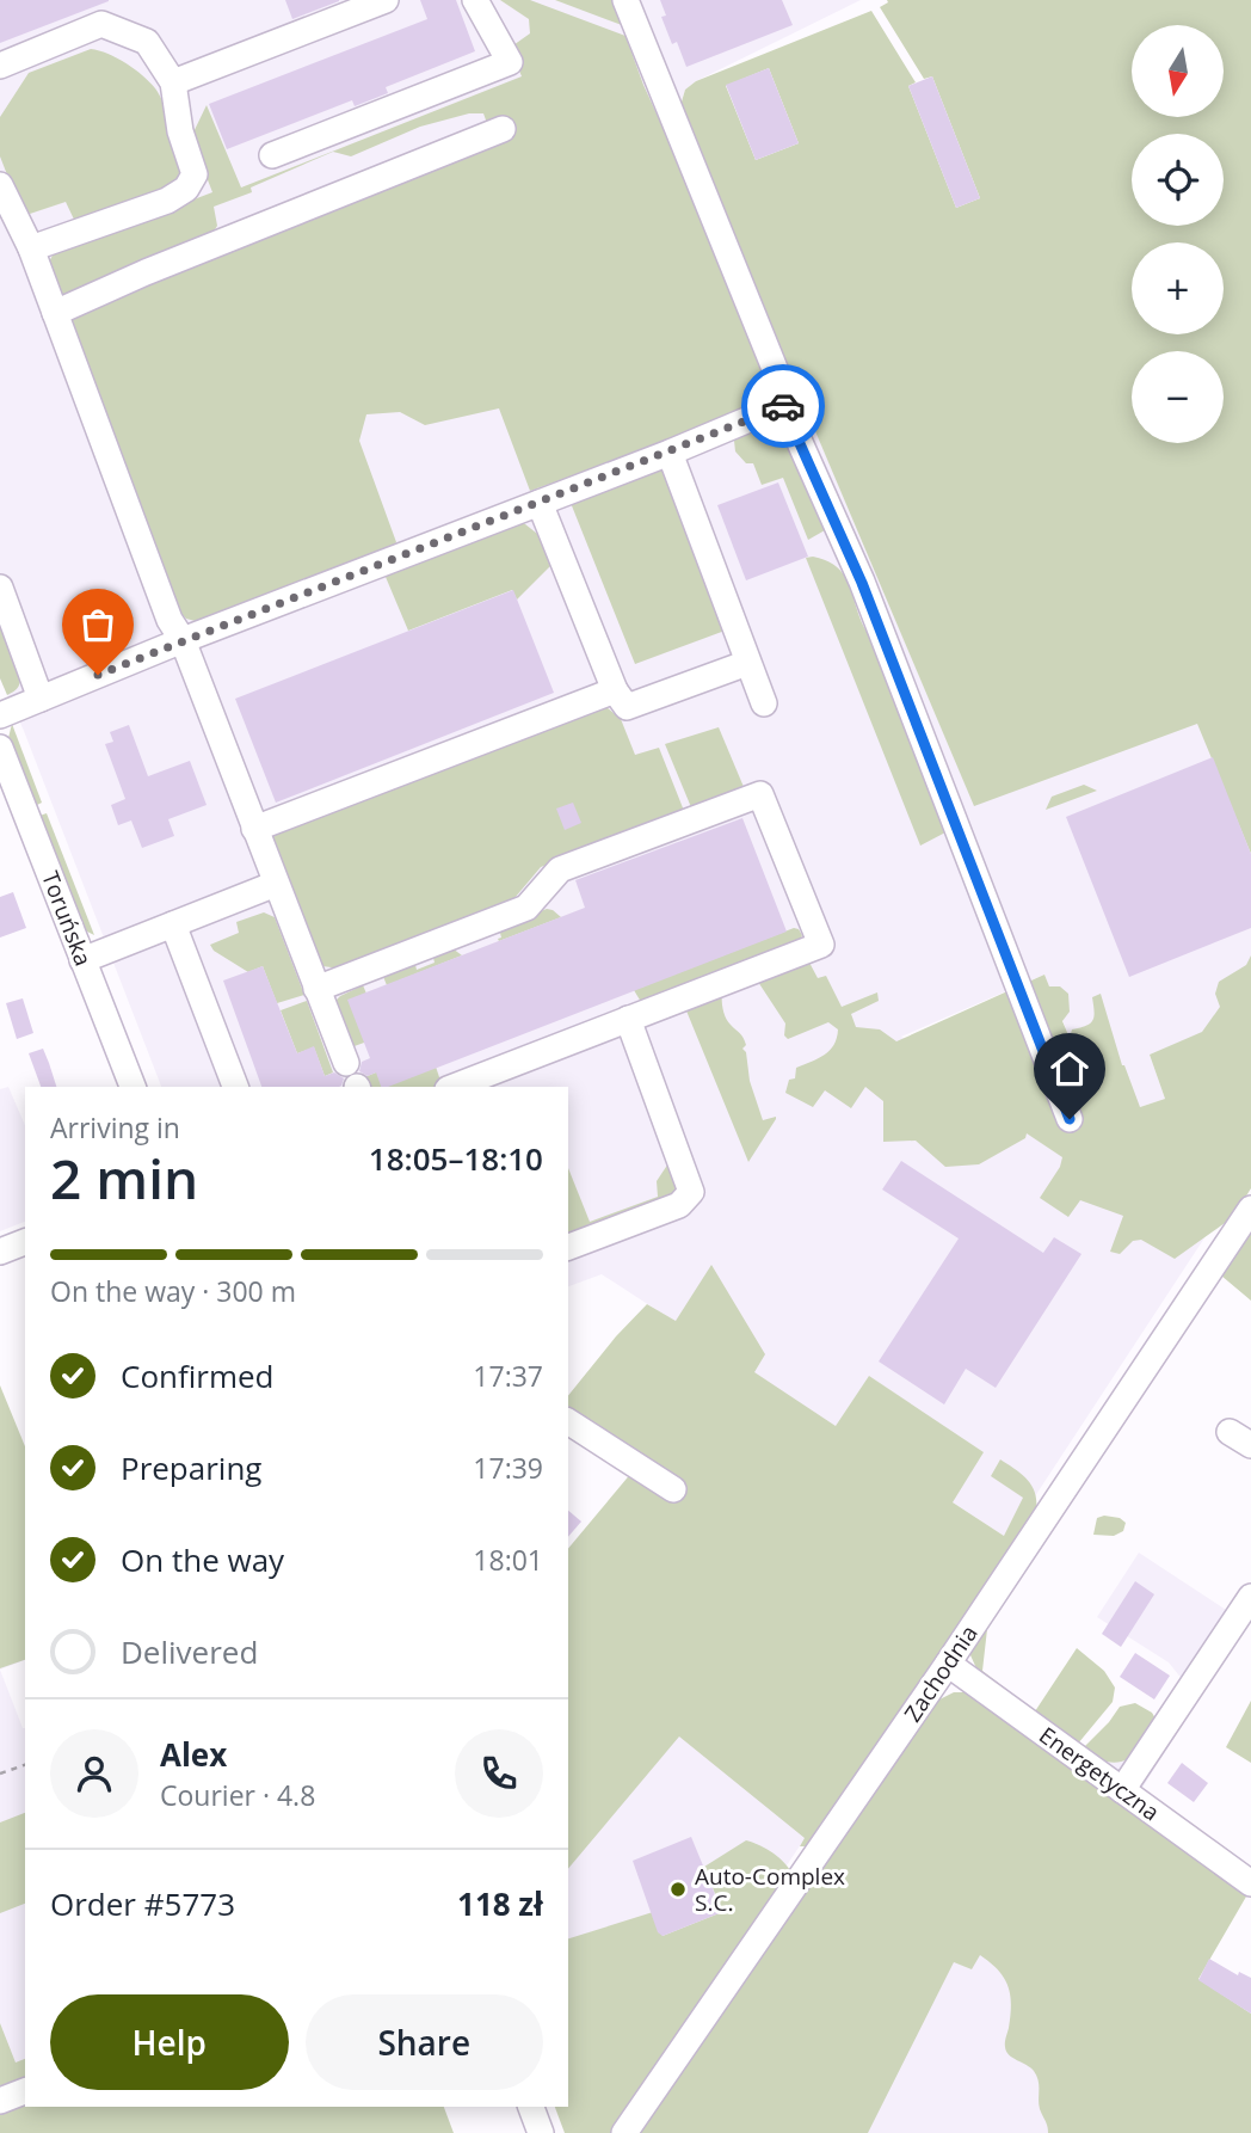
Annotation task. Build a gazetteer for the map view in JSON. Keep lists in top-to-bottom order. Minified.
{"streets":{"street":["Toruńska","Zachodnia","Energetyczna"]},"crossings":[["Zachodnia","Energetyczna"]],"places":["Auto-Complex S.C."],"north":"bottom","page":{"map_buttons":["+","−"],"heading":["2 min","Arriving in","18:05–18:10"],"panel":["Alex","Courier · 4.8","Order #5773","118 zł"],"bar":"On the way · 300 m","list":[["Confirmed","17:37"],["Preparing","17:39"],["On the way","18:01"],"Delivered"],"buttons":["Help","Share"]}}
